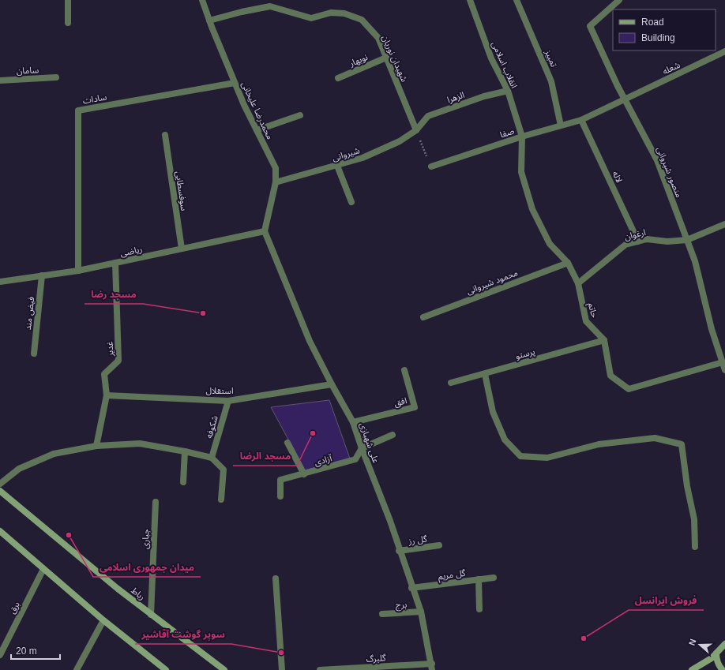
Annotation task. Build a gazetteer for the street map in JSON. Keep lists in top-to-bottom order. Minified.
{"streets":{"main road":["رباط"],"street":["شهیدان نوریان","تمییز","نوبهار","انقلاب اسلامی","شعله","سامان","الزهرا","سادات","محمدرضا علیخانی","صفا","شیروانی","منصور شیروانی","لاله","سوفسطایی","ارغوان","ریاضی","محمود شیروانی","حاتم","فیض مند","غدیر","پرستو","استقلال","افق","شکوفه","علی شهبازی","آزادی","جباری","گل رز","گل مریم","برج","برق","گلبرگ"]},"crossings":[["شهیدان نوریان","نوبهار"],["شهیدان نوریان","الزهرا"],["شهیدان نوریان","محمدرضا علیخانی"],["شهیدان نوریان","شیروانی"],["تمییز","صفا"],["انقلاب اسلامی","الزهرا"],["انقلاب اسلامی","صفا"],["انقلاب اسلامی","حاتم"],["شعله","صفا"],["شعله","منصور شیروانی"],["الزهرا","شیروانی"],["سادات","محمدرضا علیخانی"],["سادات","ریاضی"],["محمدرضا علیخانی","شیروانی"],["محمدرضا علیخانی","ریاضی"],["محمدرضا علیخانی","علی شهبازی"],["صفا","منصور شیروانی"],["صفا","لاله"],["صفا","حاتم"],["منصور شیروانی","ارغوان"],["لاله","ارغوان"],["سوفسطایی","ریاضی"],["ارغوان","حاتم"],["ریاضی","فیض مند"],["ریاضی","غدیر"],["ریاضی","علی شهبازی"],["محمود شیروانی","حاتم"],["حاتم","پرستو"],["غدیر","استقلال"],["استقلال","شکوفه"],["استقلال","علی شهبازی"],["افق","علی شهبازی"],["علی شهبازی","آزادی"],["علی شهبازی","گل رز"],["علی شهبازی","گل مریم"],["علی شهبازی","برج"],["علی شهبازی","گلبرگ"],["جباری","رباط"]],"places":["مسجد رضا","مسجد الرضا","میدان جمهوری اسلامی","فروش ایرانسل","سوپر گوشت آقاشیر"],"legend":["Road","Building"],"scale_bar":"20 m","north":"left"}
